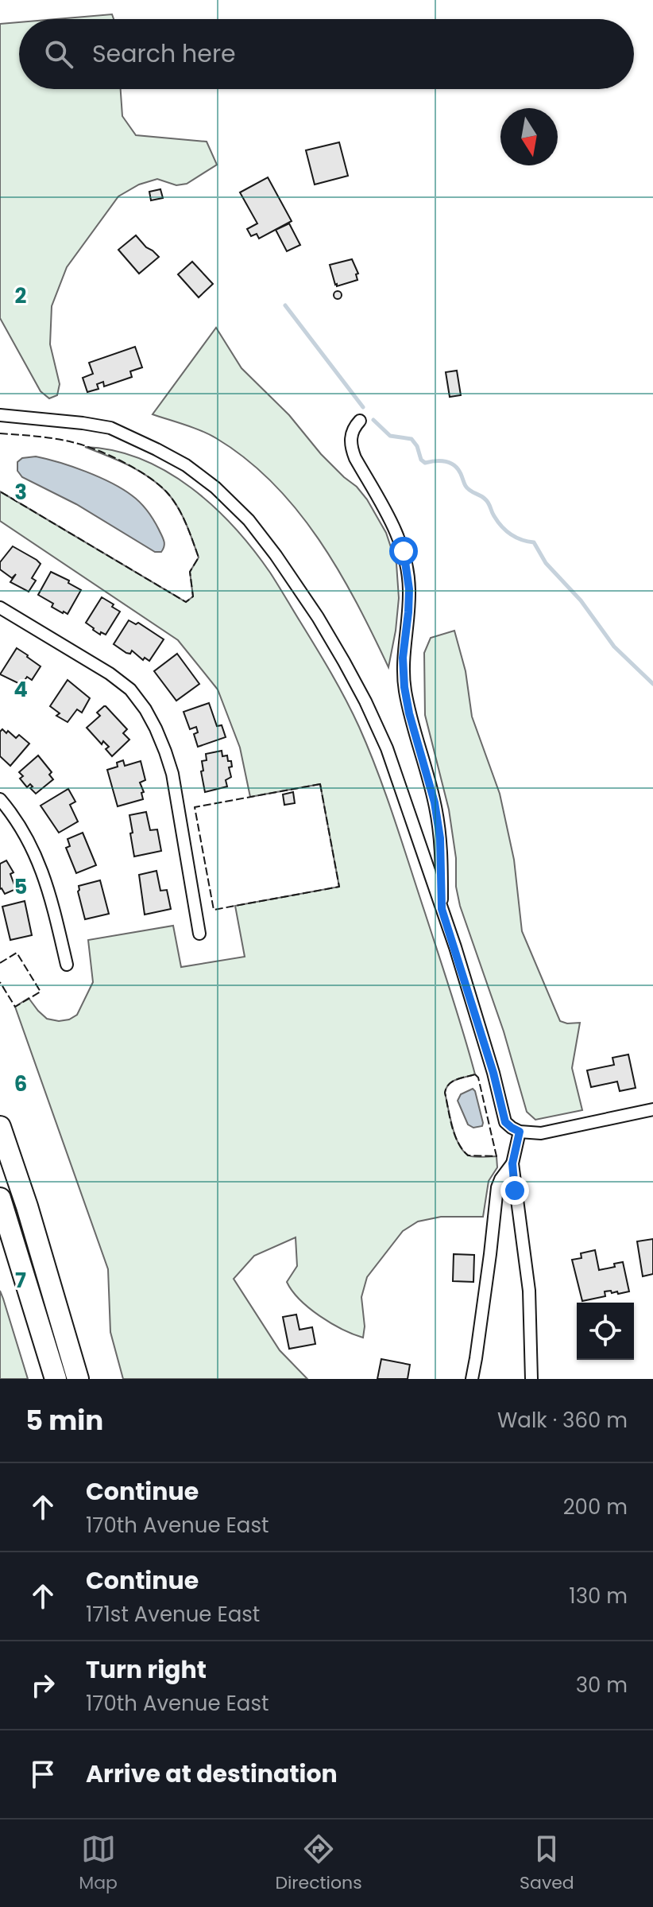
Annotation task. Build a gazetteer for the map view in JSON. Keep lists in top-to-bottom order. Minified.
{"north":"bottom","page":{"search":"Search here","heading":["5 min","Walk · 360 m"],"list":[["Continue","170th Avenue East","200 m"],["Continue","171st Avenue East","130 m"],["Turn right","170th Avenue East","30 m"],"Arrive at destination"],"nav":["Map","Directions","Saved"]},"grid":{"rows":["2","3","4","5","6","7"]}}
